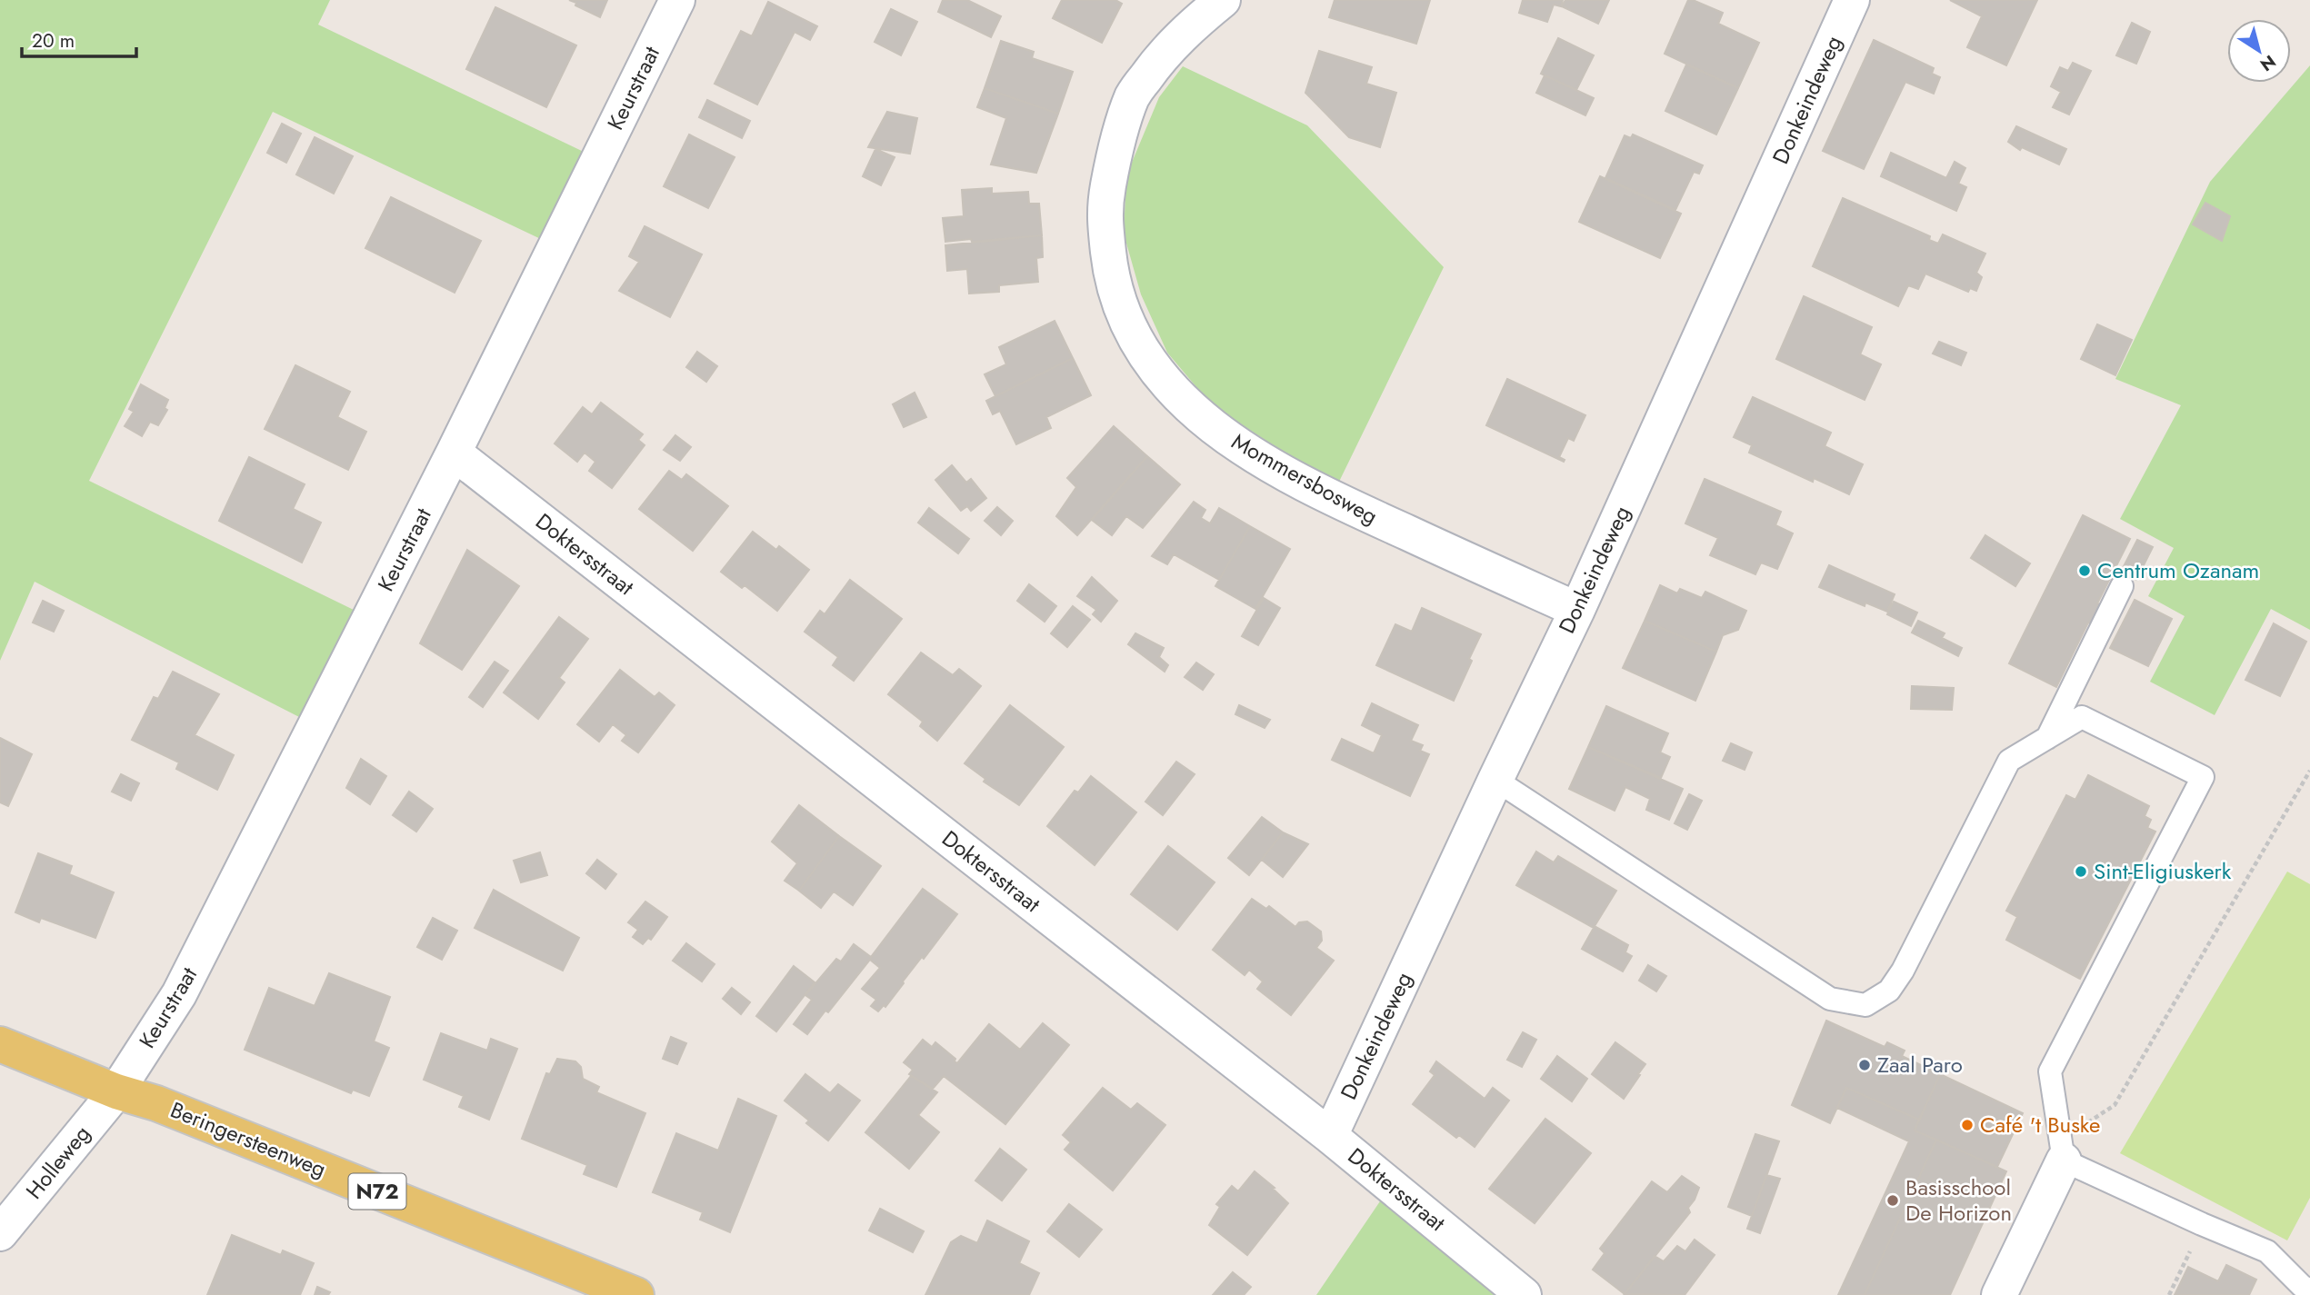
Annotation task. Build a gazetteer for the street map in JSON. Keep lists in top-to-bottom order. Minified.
{"streets":{"main road":["Beringersteenweg","N72"],"street":["Keurstraat","Donkeindeweg","Mommersbosweg","Doktersstraat","Holleweg"]},"crossings":[["Keurstraat","Doktersstraat"],["Keurstraat","Beringersteenweg"],["Keurstraat","Holleweg"],["Donkeindeweg","Mommersbosweg"],["Donkeindeweg","Doktersstraat"],["Beringersteenweg","Holleweg"]],"places":["Centrum Ozanam","Sint-Eligiuskerk","Zaal Paro","Café 't Buske","Basisschool De Horizon"],"scale_bar":"20 m","north":"bottom right"}
